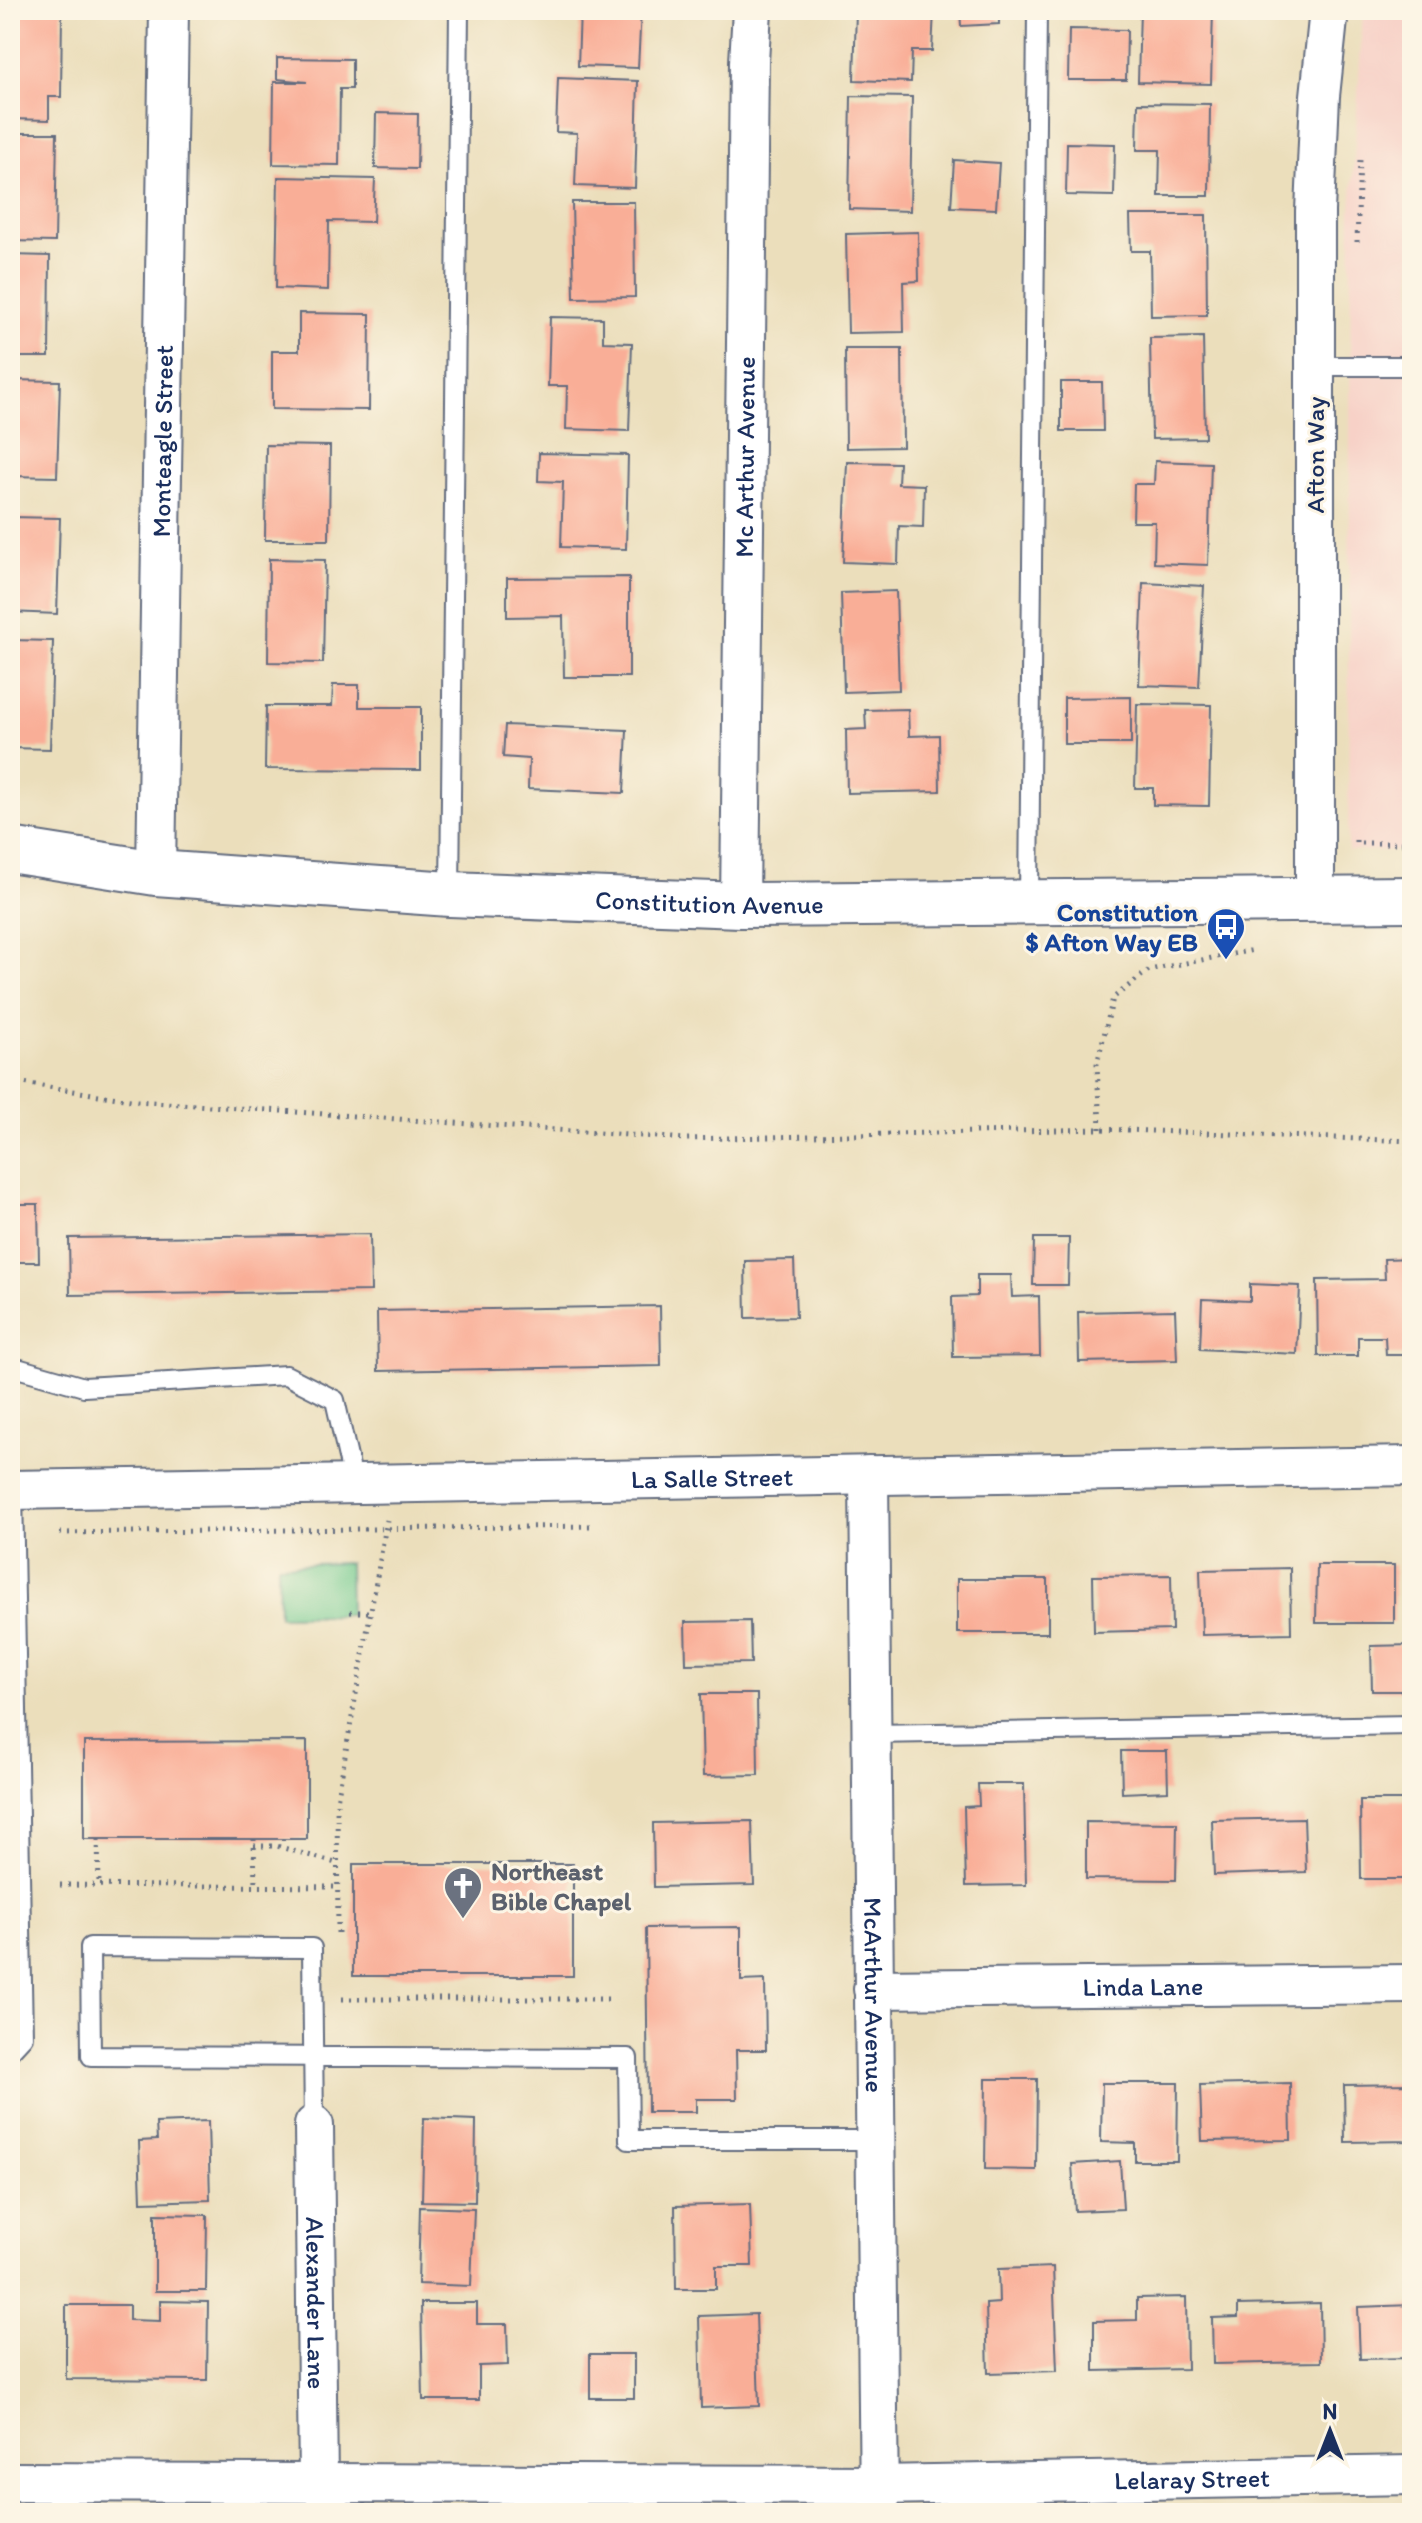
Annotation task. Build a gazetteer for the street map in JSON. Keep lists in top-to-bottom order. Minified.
{"streets":{"main road":["Constitution Avenue"],"street":["Monteagle Street","Afton Way","Mc Arthur Avenue","La Salle Street","Linda Lane","McArthur Avenue","Alexander Lane","Lelaray Street"]},"crossings":[["Monteagle Street","Constitution Avenue"],["Afton Way","Constitution Avenue"],["Mc Arthur Avenue","Constitution Avenue"],["La Salle Street","McArthur Avenue"],["Linda Lane","McArthur Avenue"],["McArthur Avenue","Lelaray Street"],["Alexander Lane","Lelaray Street"]],"places":{"bus stop":["Constitution $ Afton Way EB"],"church":["Northeast Bible Chapel"]},"north":"top"}
